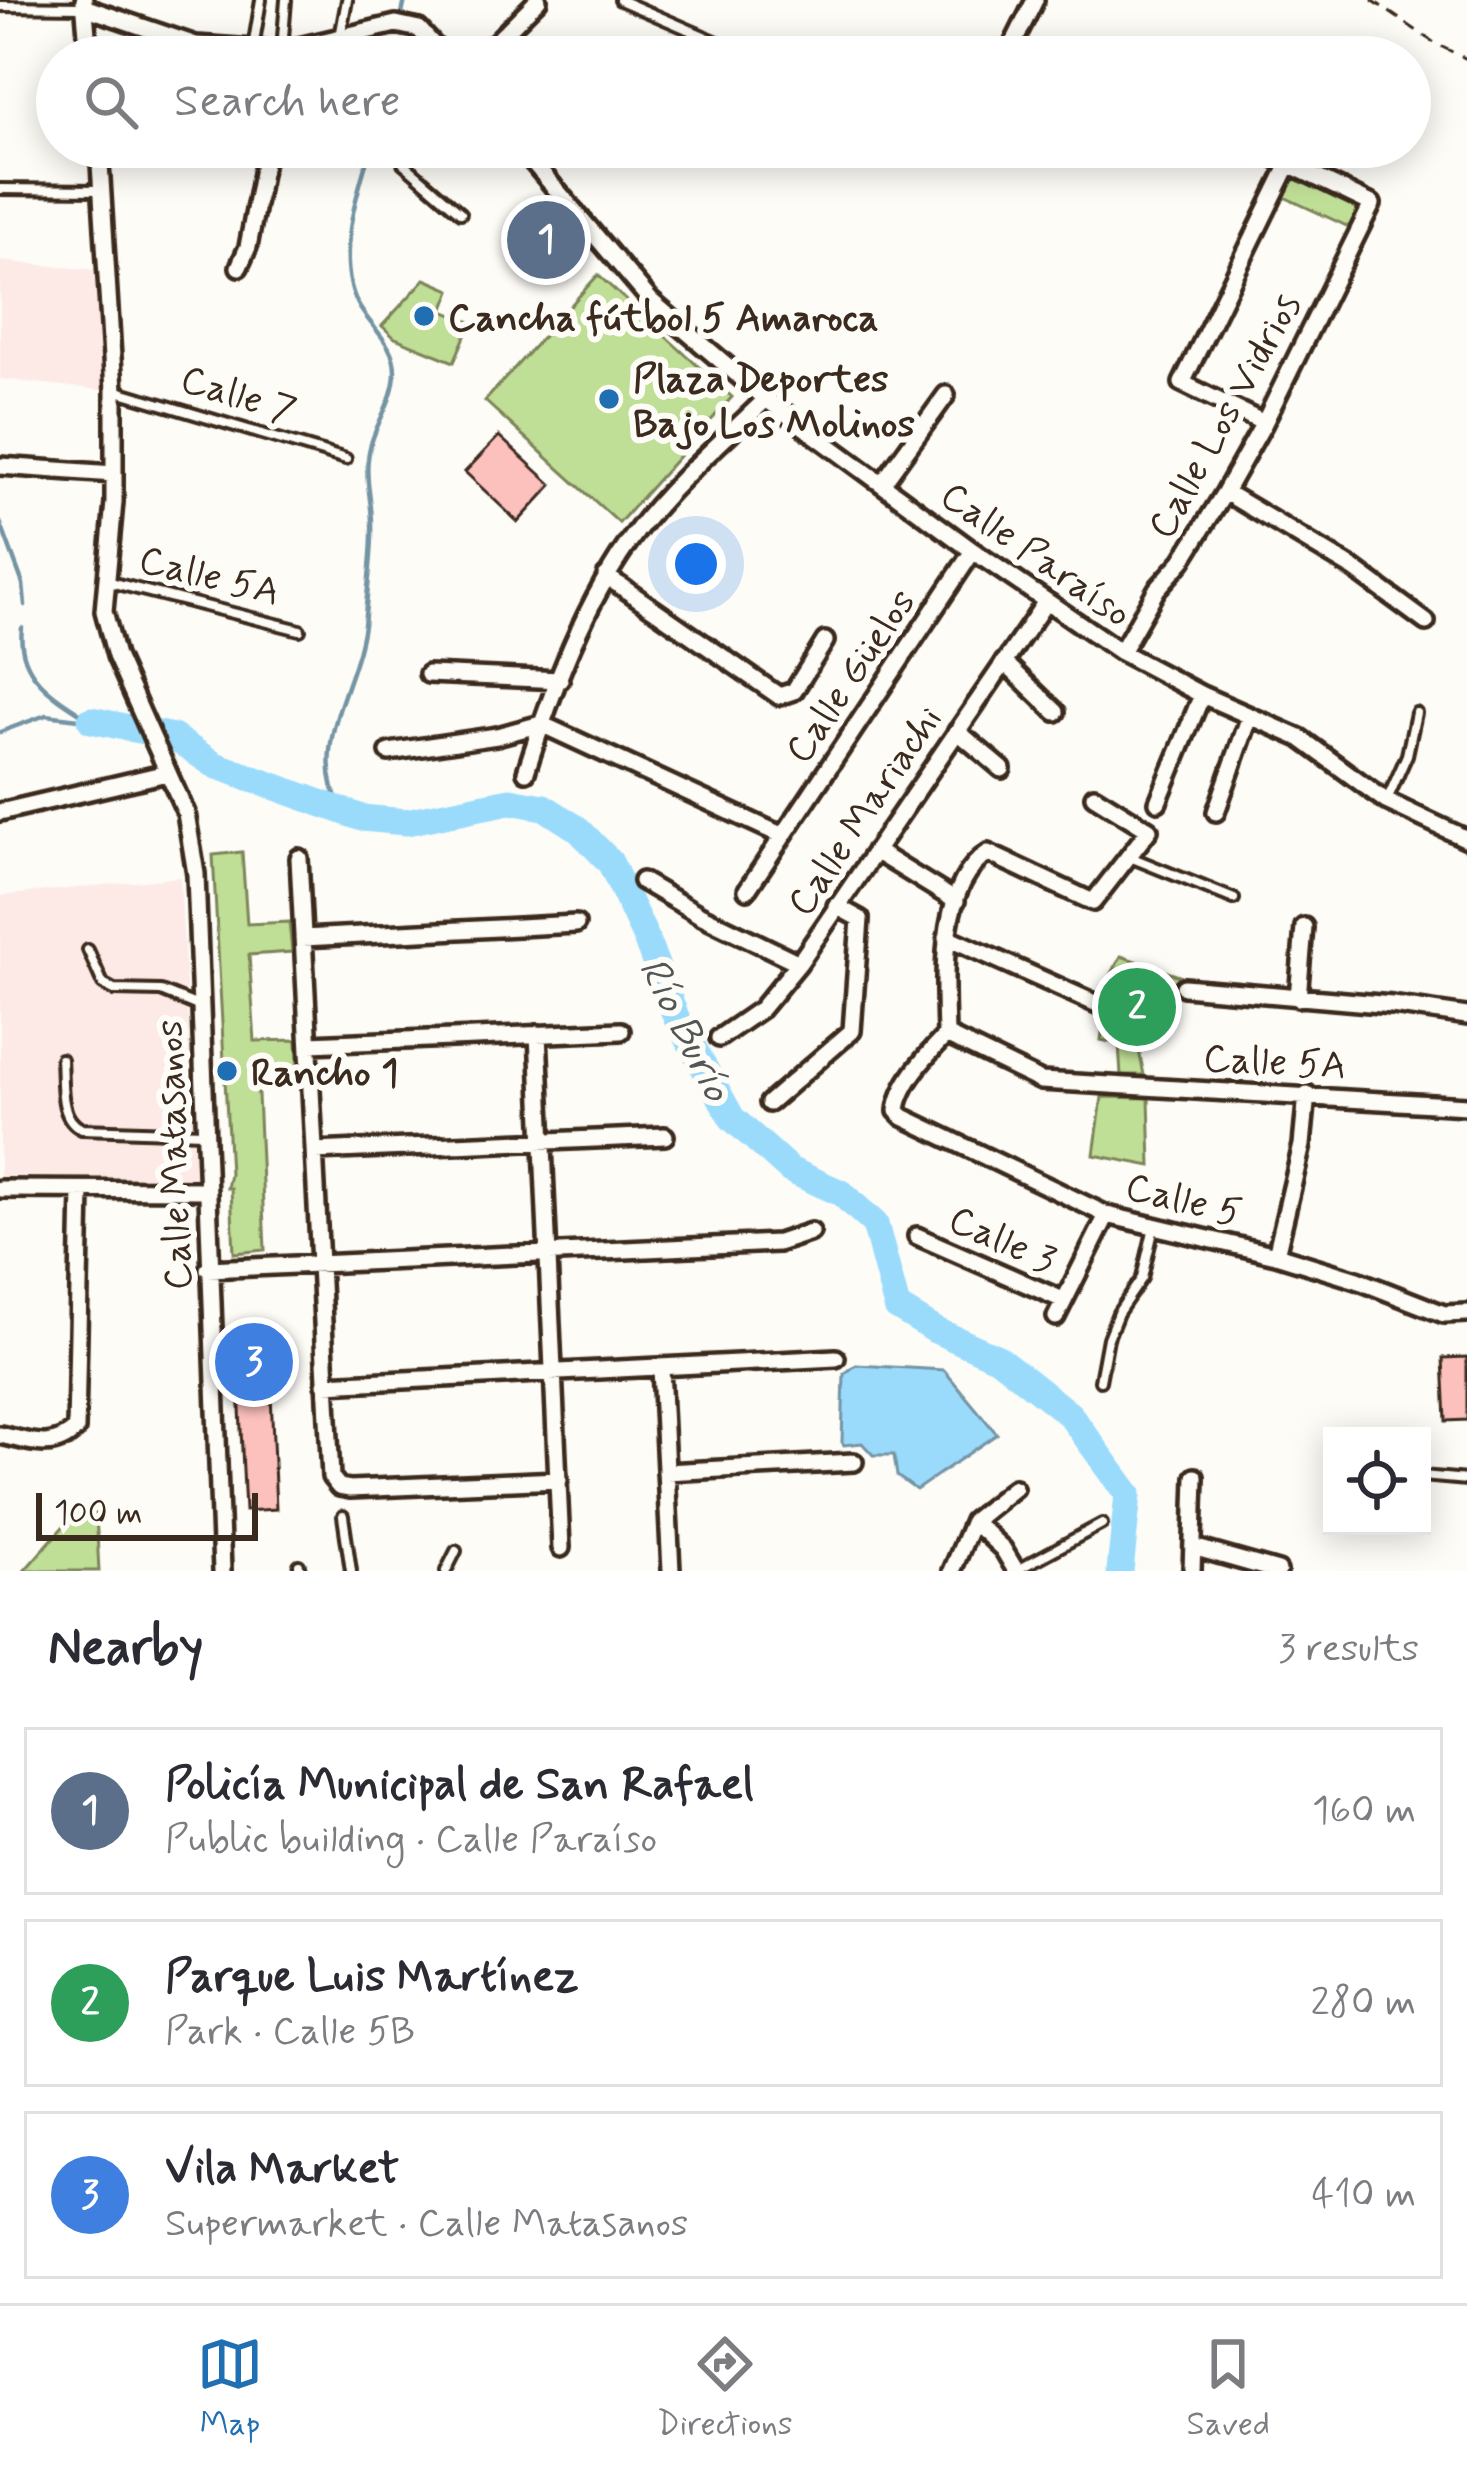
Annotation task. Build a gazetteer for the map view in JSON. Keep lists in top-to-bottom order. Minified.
{"streets":{"street":["Calle Los Vidrios","Calle Paraíso","Calle 5A","Calle Güelos","Calle Mariachi","Calle Matasanos","Calle 5","Calle 3"],"lane":["Calle 7"]},"crossings":[["Calle Los Vidrios","Calle Paraíso"],["Calle Paraíso","Calle Güelos"],["Calle Paraíso","Calle Mariachi"],["Calle 5A","Calle Matasanos"],["Calle 5A","Calle 5"]],"water":["Río Burío"],"places":["Cancha fútbol 5 Amaroca","Plaza Deportes Bajo Los Molinos","Rancho 1"],"scale_bar":"100 m","page":{"search":"Search here","pins":["1","2","3"],"scale":"100 m","heading":["Nearby","3 results"],"list":[{"mark":"1","name":"Policía Municipal de San Rafael","note":"Public building · Calle Paraíso","value":"160 m"},{"mark":"2","name":"Parque Luis Martínez","note":"Park · Calle 5B","value":"280 m"},{"mark":"3","name":"Vila Market","note":"Supermarket · Calle Matasanos","value":"410 m"}],"nav":["Map","Directions","Saved"]}}
